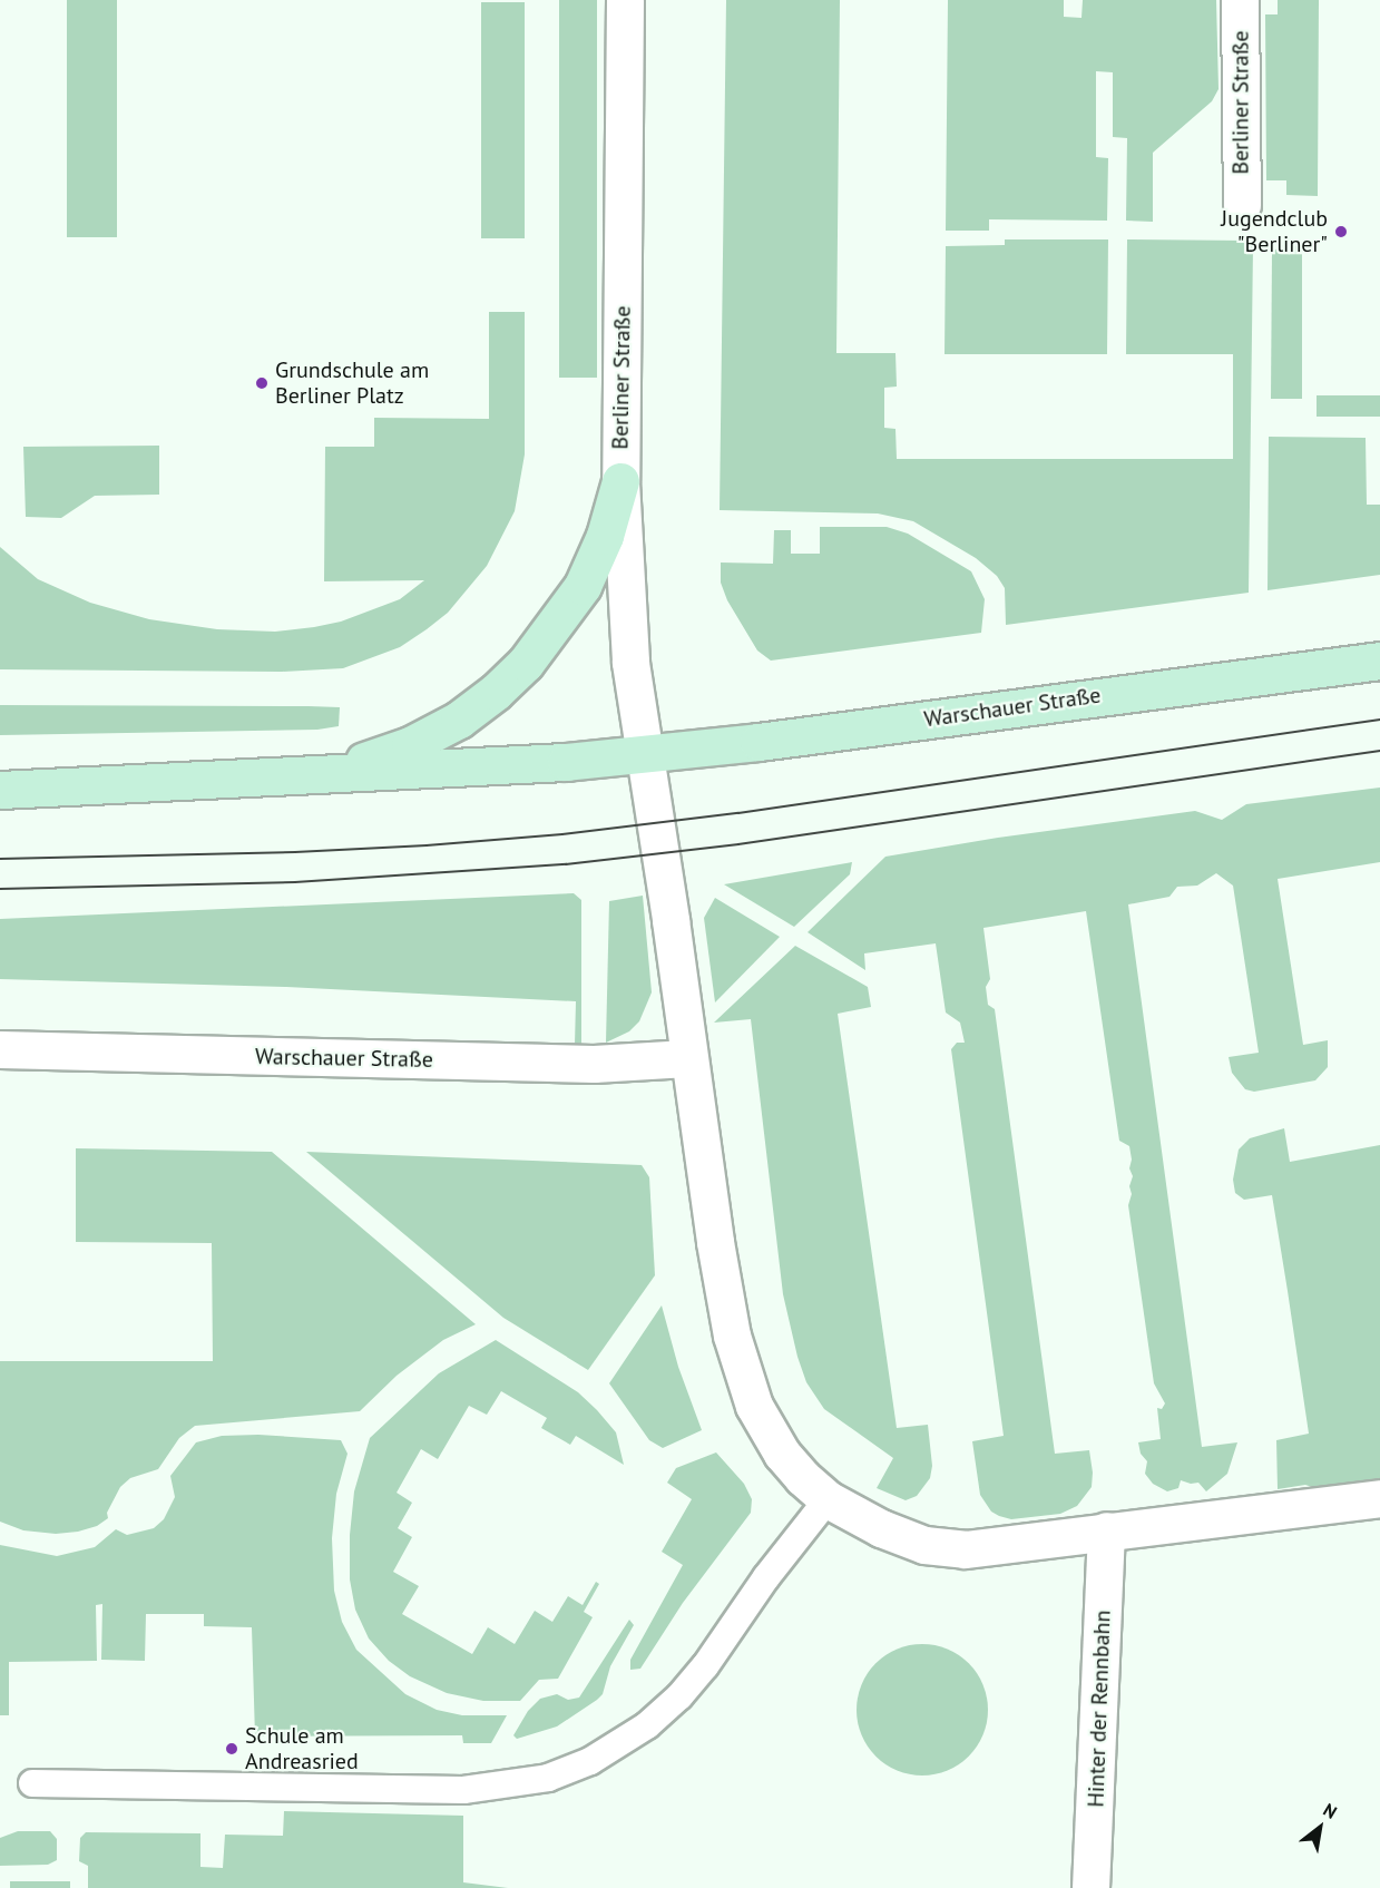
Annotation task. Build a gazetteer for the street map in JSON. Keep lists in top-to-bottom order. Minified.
{"streets":{"street":["Berliner Straße","Warschauer Straße","Hinter der Rennbahn"]},"crossings":[["Berliner Straße","Warschauer Straße"]],"places":["Jugendclub \"Berliner\"","Grundschule am Berliner Platz","Schule am Andreasried"],"north":"top right"}
